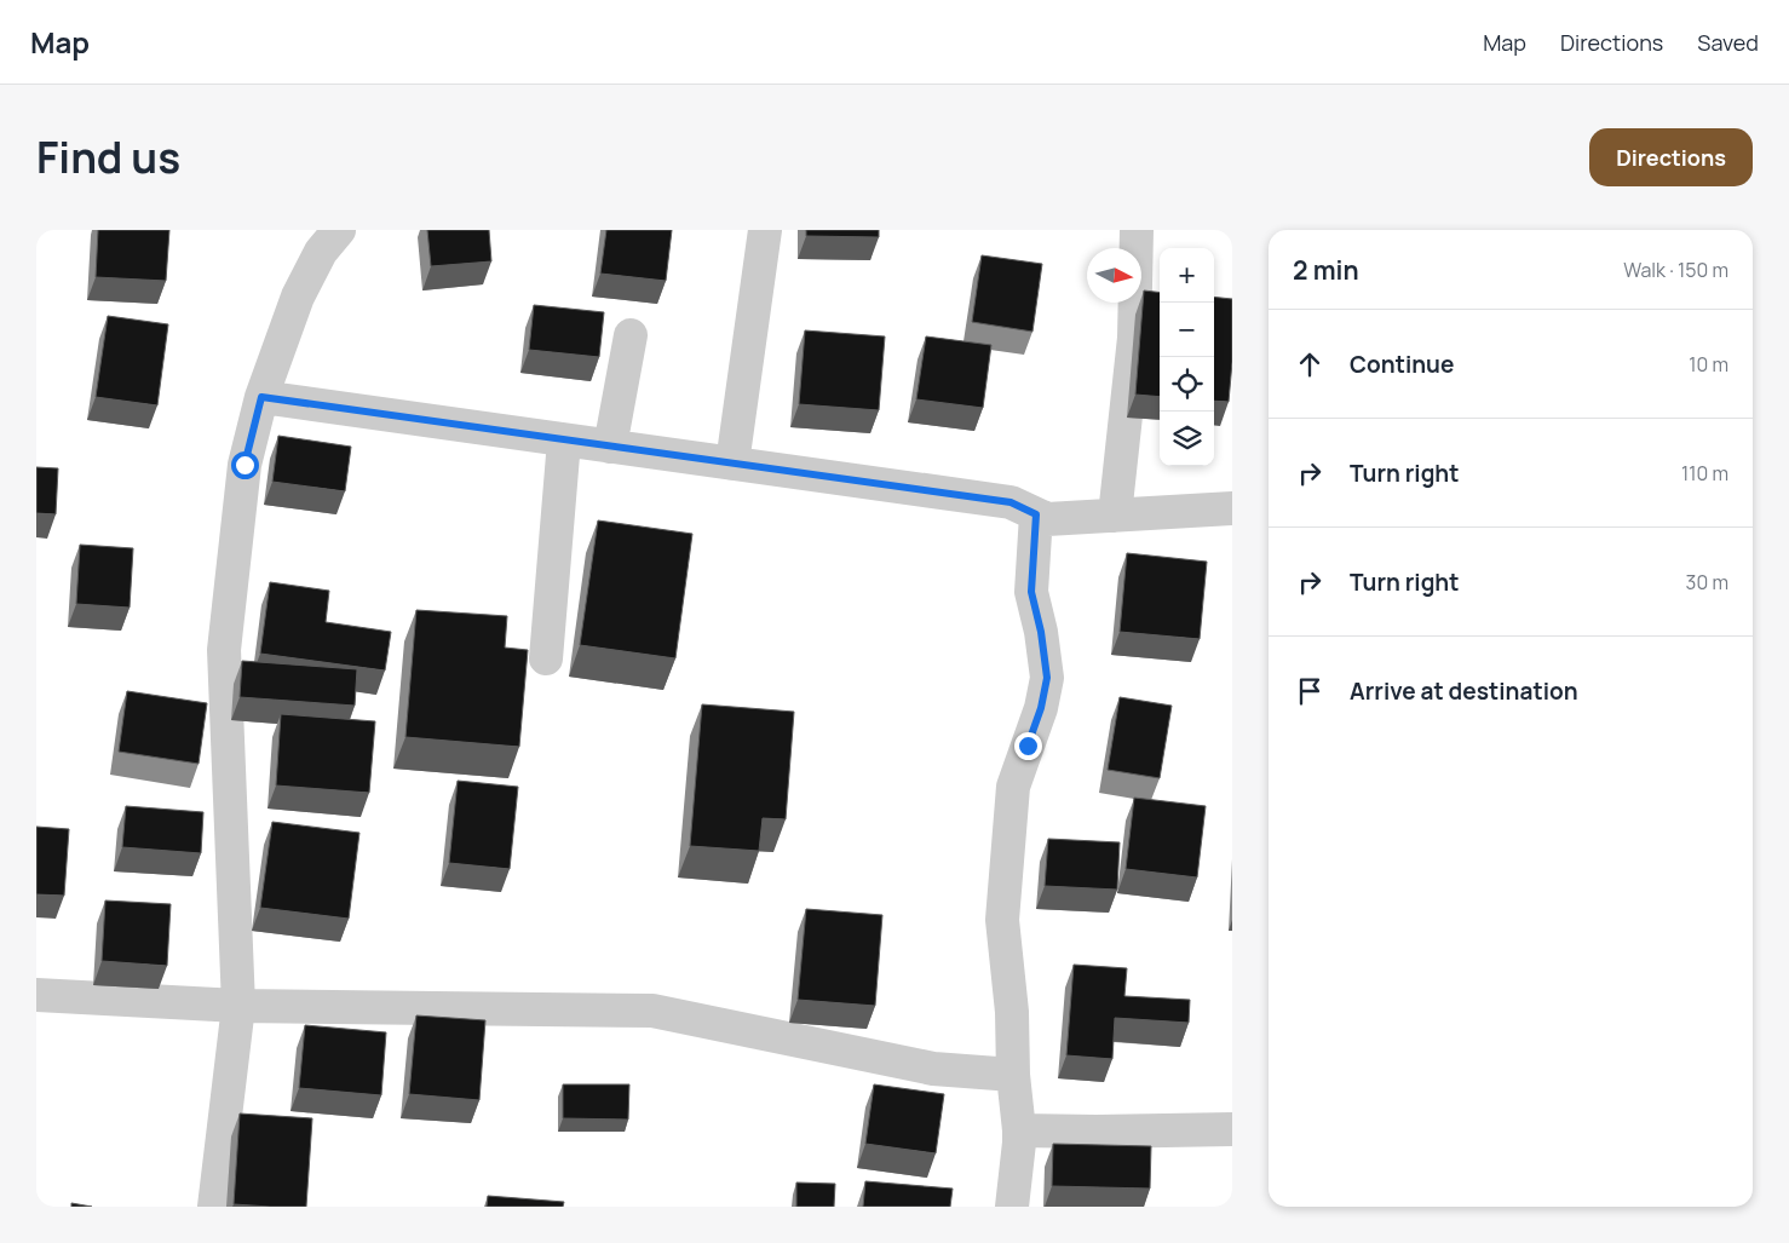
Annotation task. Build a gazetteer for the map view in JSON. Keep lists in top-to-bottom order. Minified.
{"north":"right","page":{"header":"Map","nav":["Map","Directions","Saved"],"title":"Find us","buttons":"Directions","heading":["2 min","Walk · 150 m"],"map_buttons":["+","−"],"list":[["Continue","10 m"],["Turn right","110 m"],["Turn right","30 m"],"Arrive at destination"]}}
